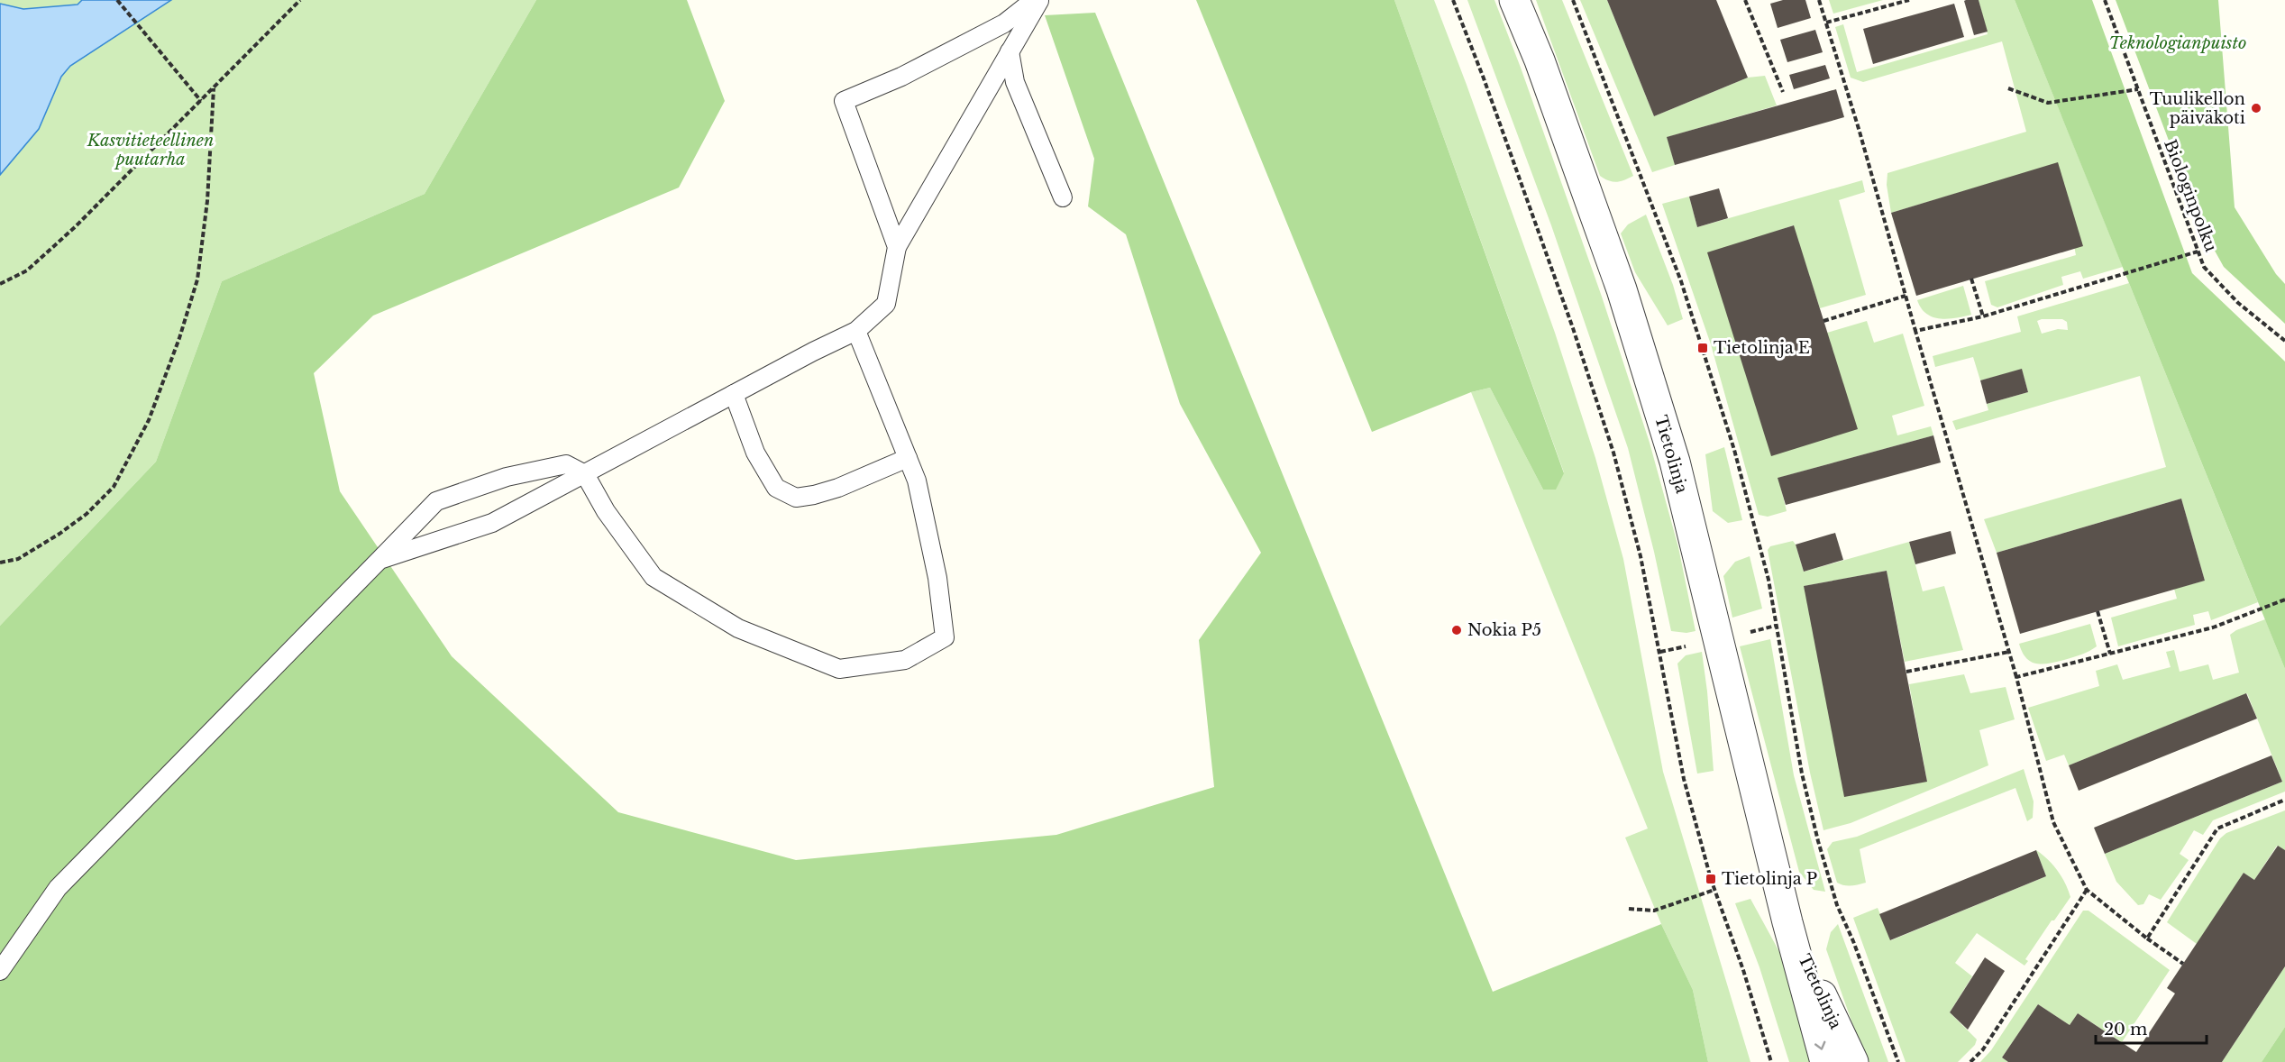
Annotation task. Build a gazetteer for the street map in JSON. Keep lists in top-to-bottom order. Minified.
{"streets":{"street":["Tietolinja"],"path":["Biologinpolku"]},"parks":["Teknologianpuisto","Kasvitieteellinen puutarha"],"places":{"other":["Tuulikellon päiväkoti","Nokia P5"],"transit":["Tietolinja E","Tietolinja P"]},"scale_bar":"20 m"}
